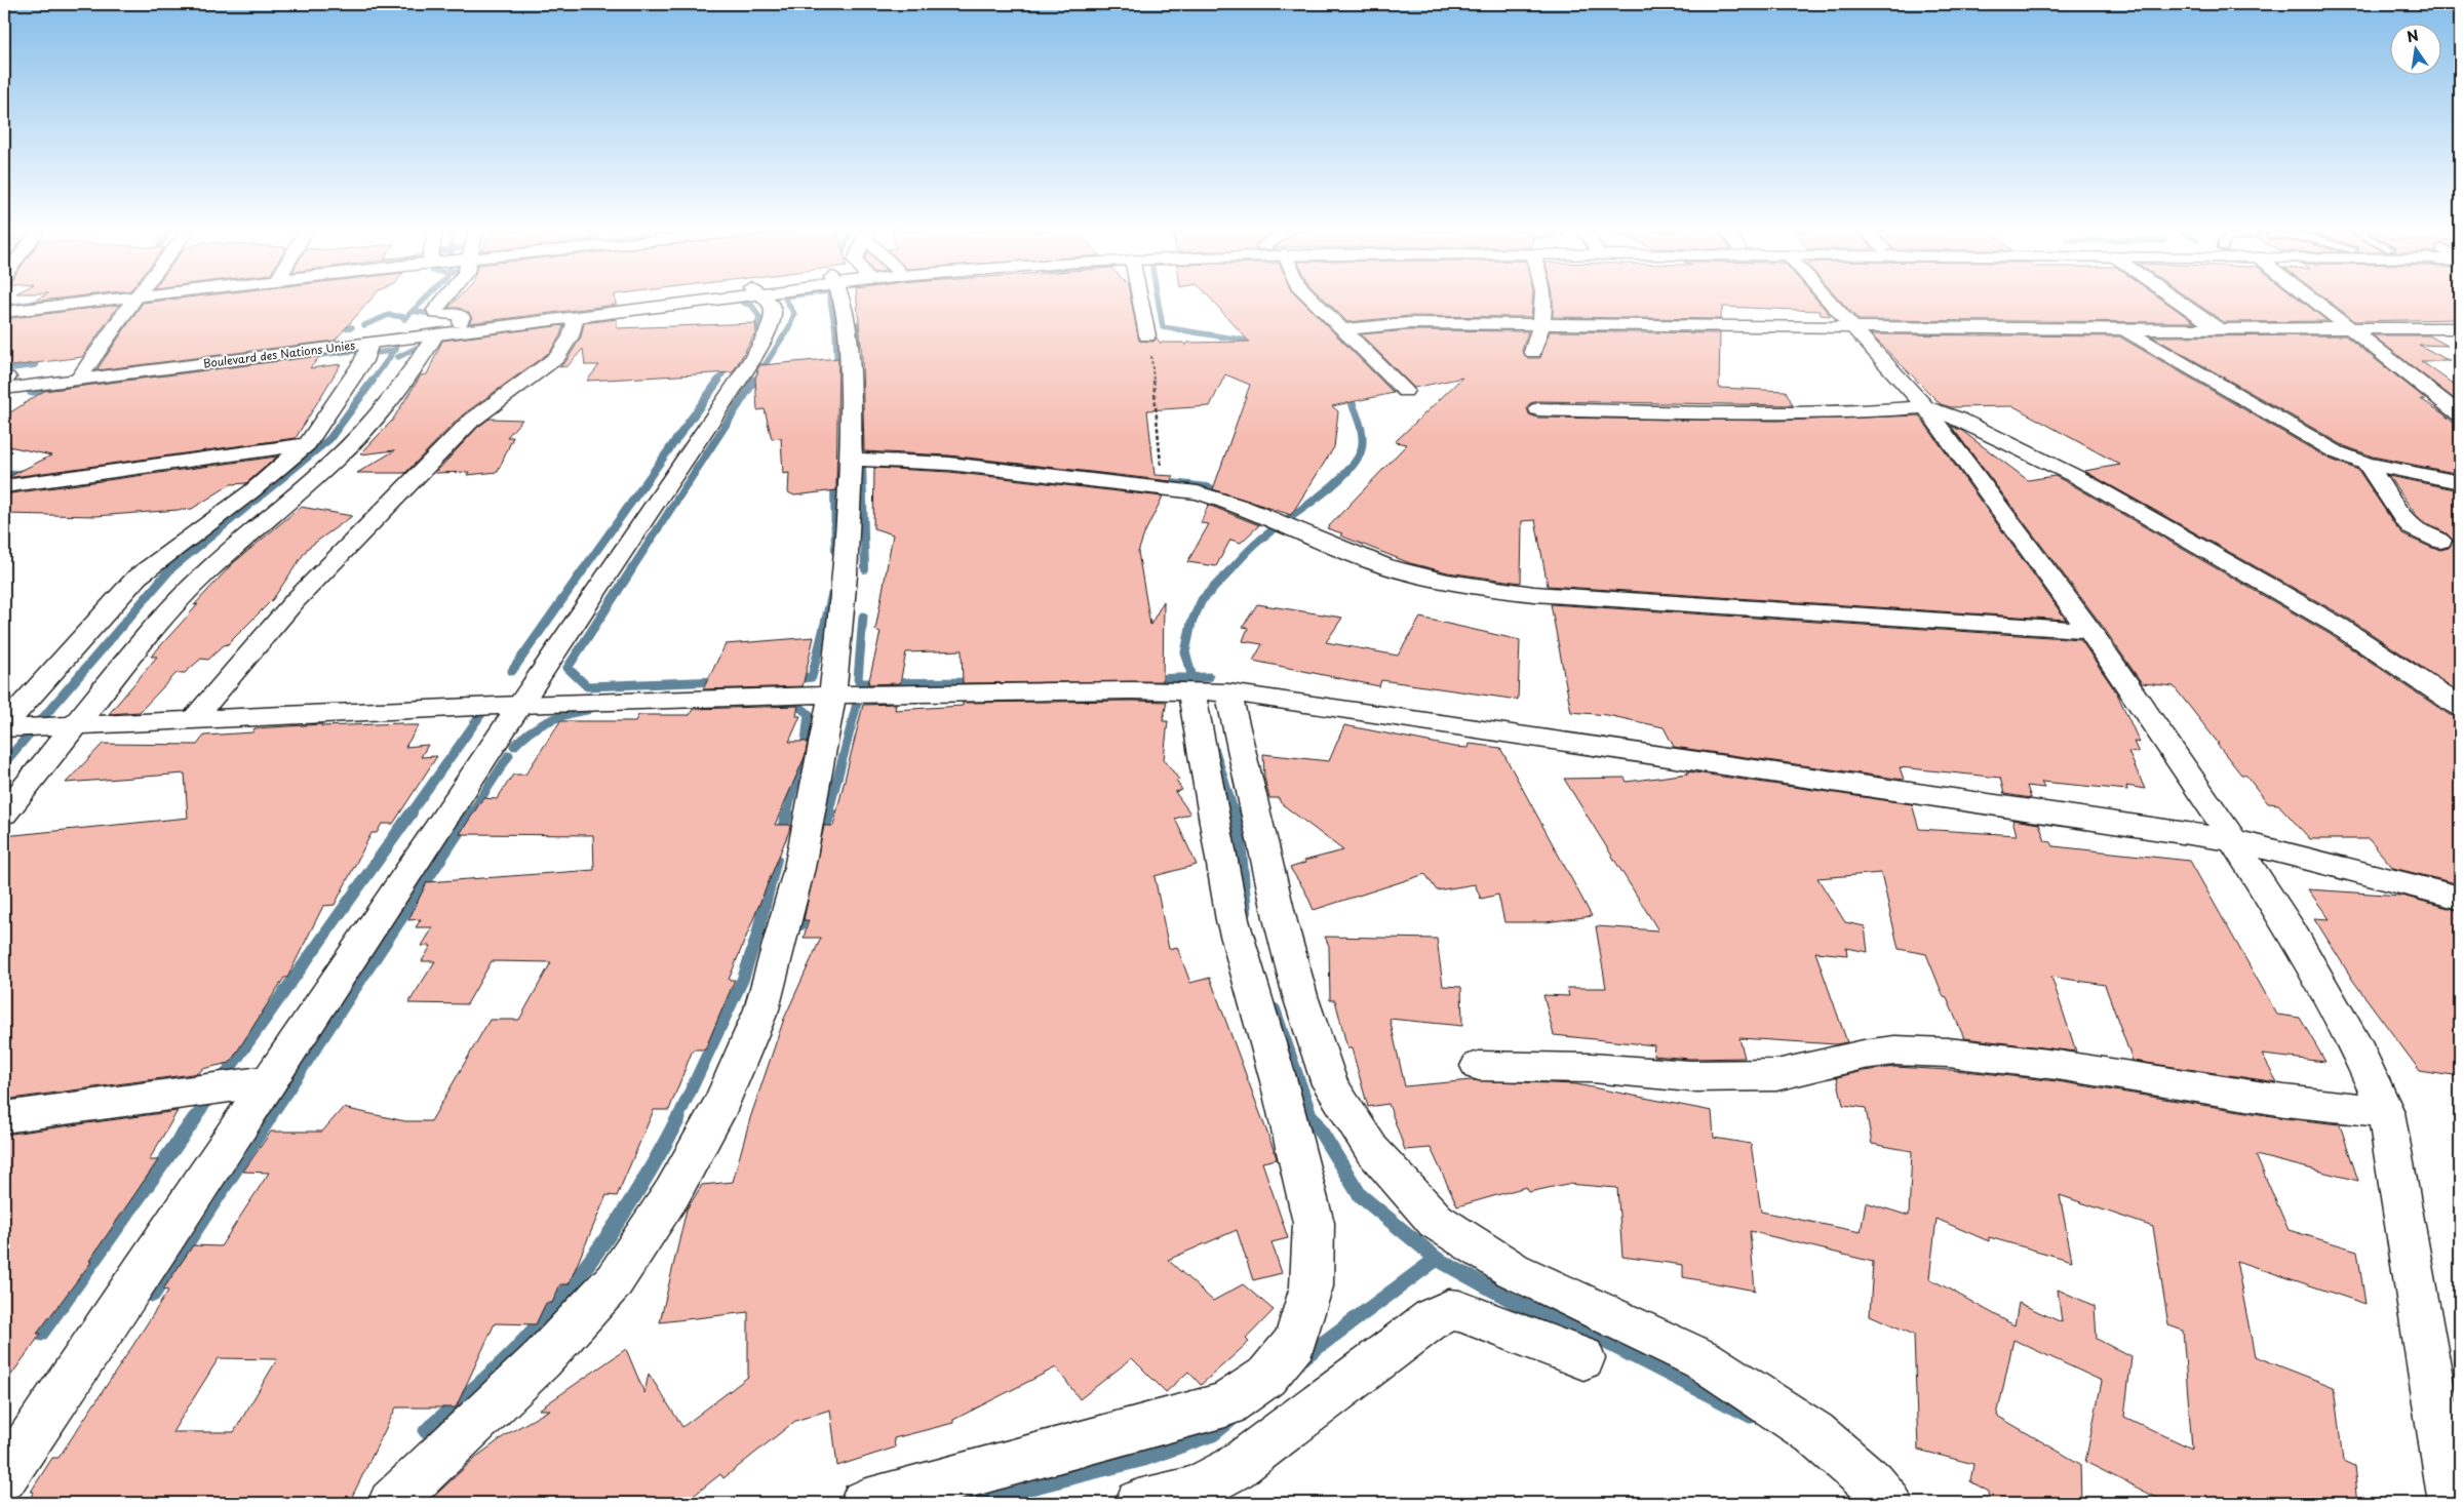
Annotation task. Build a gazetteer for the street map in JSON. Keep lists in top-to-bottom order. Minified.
{"streets":{"main road":["Boulevard des Nations Unies"]},"north":"top"}
